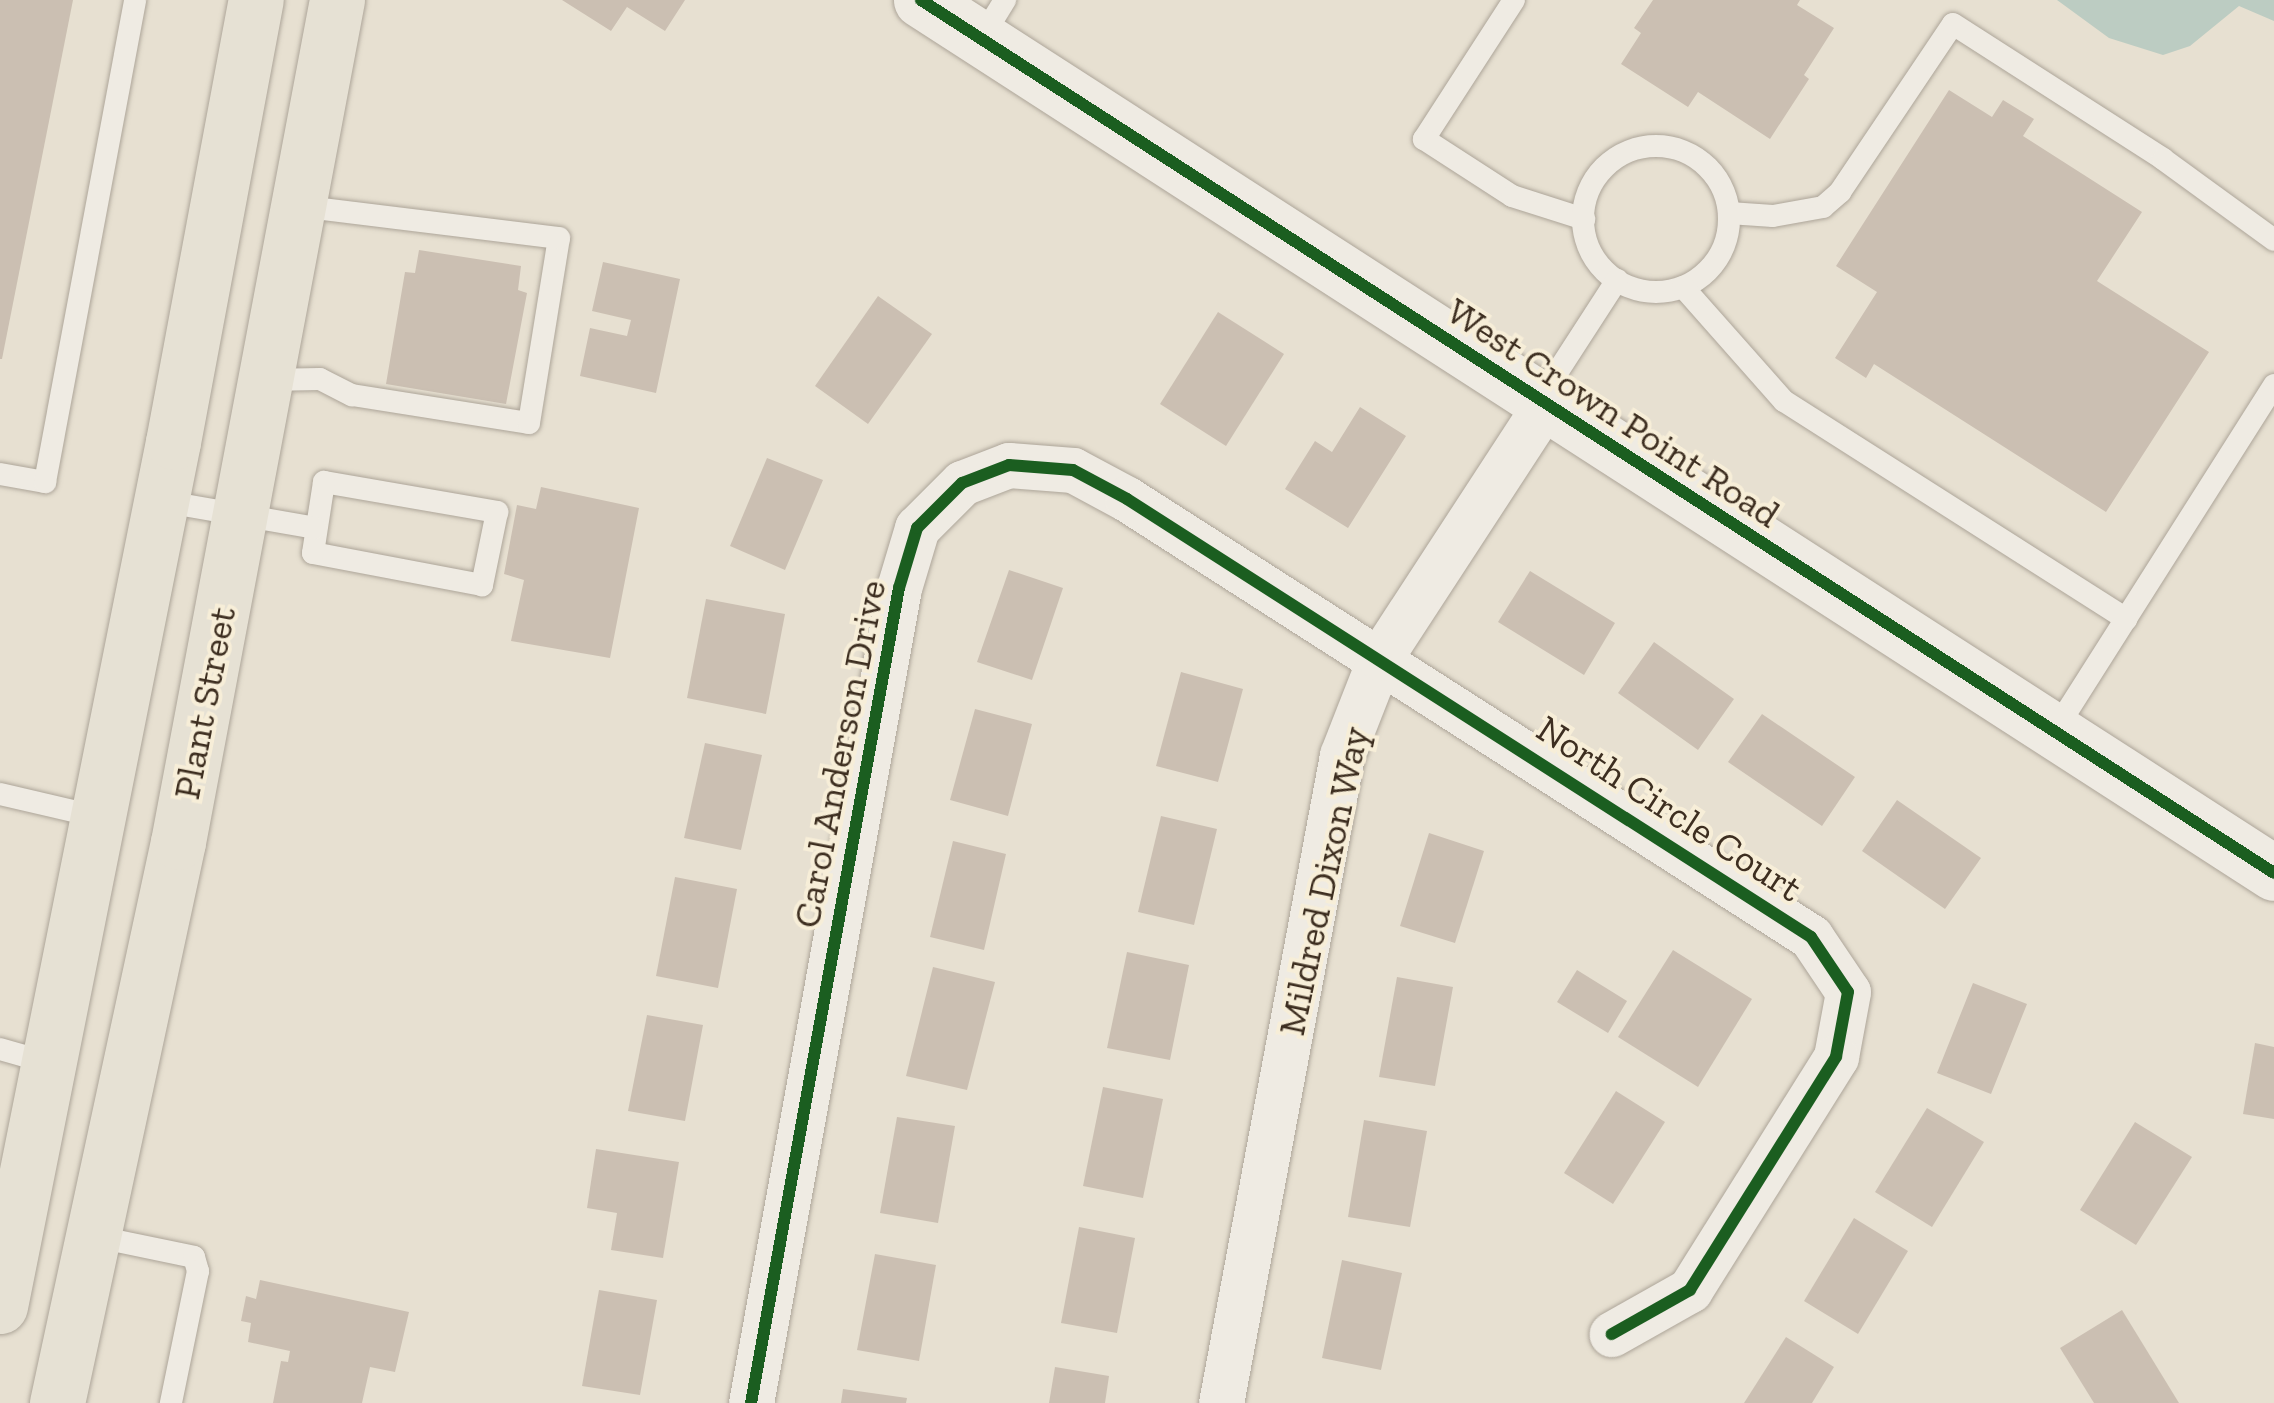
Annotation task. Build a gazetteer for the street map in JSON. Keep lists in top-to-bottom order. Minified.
{"streets":{"main road":["Plant Street"],"street":["West Crown Point Road","Carol Anderson Drive","North Circle Court","Mildred Dixon Way"]},"crossings":[["West Crown Point Road","Mildred Dixon Way"],["Carol Anderson Drive","North Circle Court"],["Carol Anderson Drive","Mildred Dixon Way"],["North Circle Court","Mildred Dixon Way"]]}
